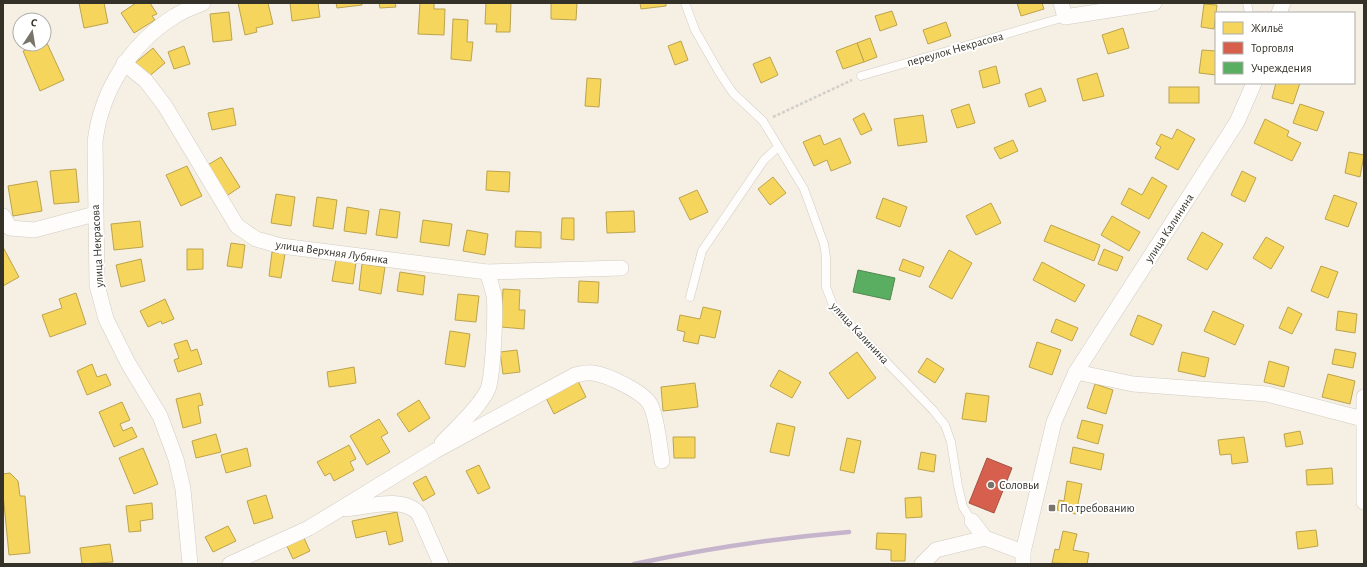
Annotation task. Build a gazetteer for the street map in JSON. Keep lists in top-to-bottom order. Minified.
{"streets":{"street":["переулок Некрасова","улица Калинина","улица Некрасова","улица Верхняя Лубянка"]},"crossings":[["улица Некрасова","улица Верхняя Лубянка"]],"places":{"other":["Соловьи"],"transit":["По требованию"]},"legend":["Жильё","Торговля","Учреждения"],"north":"top"}
